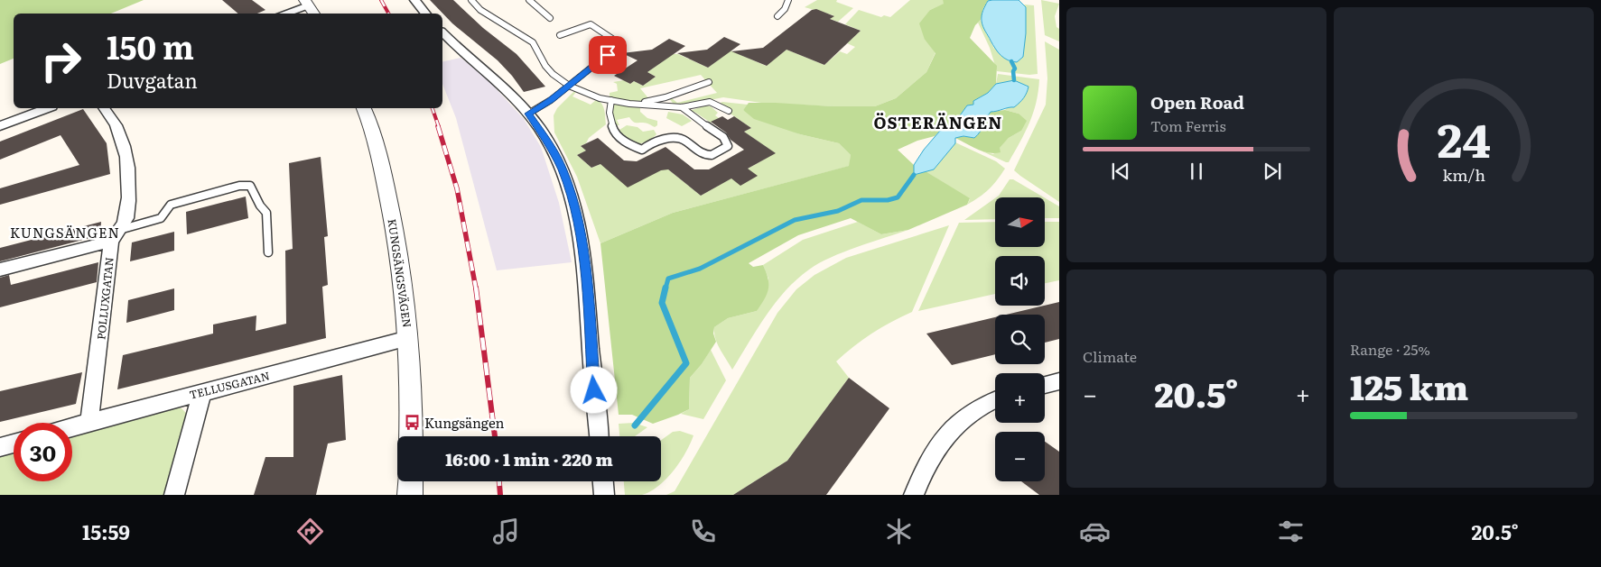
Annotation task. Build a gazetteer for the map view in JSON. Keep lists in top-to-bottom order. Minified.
{"streets":{"street":["KUNGSÄNGSVÄGEN","POLLUXGATAN","TELLUSGATAN"]},"crossings":[["KUNGSÄNGSVÄGEN","TELLUSGATAN"],["POLLUXGATAN","TELLUSGATAN"]],"districts":["ÖSTERÄNGEN","KUNGSÄNGEN"],"places":{"bus stop":["Kungsängen"]},"north":"right","page":{"turn":["150 m","Duvgatan"],"song":["Open Road","Tom Ferris"],"map_buttons":["+","−"],"tile":["Climate",["Range · 25%","125 km"]],"heat":["−","20.5°","+"],"limit":"30","trip":"16:00 · 1 min · 220 m","tabs":["15:59","20.5°"],"gauge":["24","km/h"]}}
